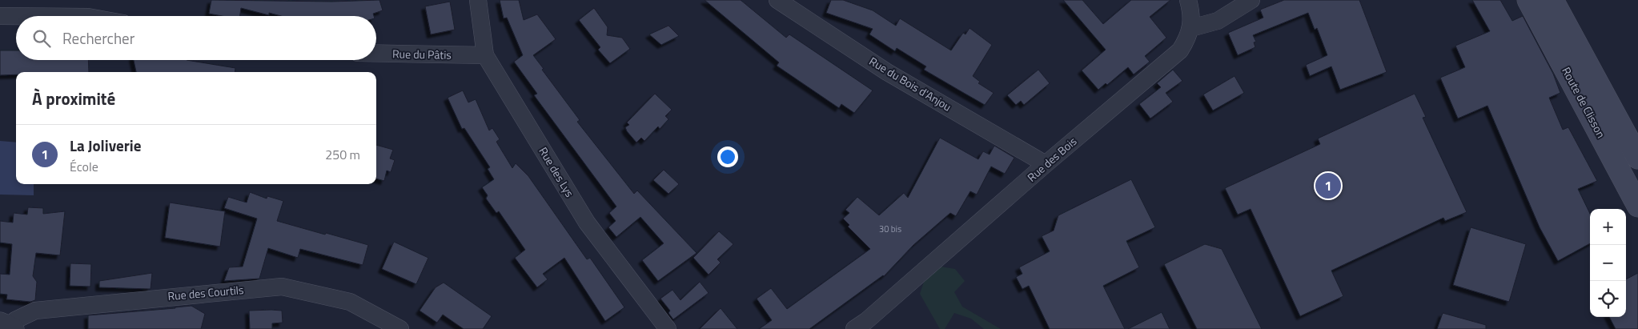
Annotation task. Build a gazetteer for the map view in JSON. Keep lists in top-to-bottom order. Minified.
{"streets":{"main road":["Route de Clisson"],"street":["Rue du Pâtis","Rue du Bois d'Anjou","Rue des Bois","Rue des Lys","Rue des Courtils"]},"crossings":[["Rue du Pâtis","Rue des Lys"],["Rue du Bois d'Anjou","Rue des Bois"]],"house_numbers":["30 bis"],"page":{"search":"Rechercher","heading":"À proximité","list":[{"mark":"1","name":"La Joliverie","note":"École","value":"250 m"}],"pins":"1","map_buttons":["+","−"]}}
